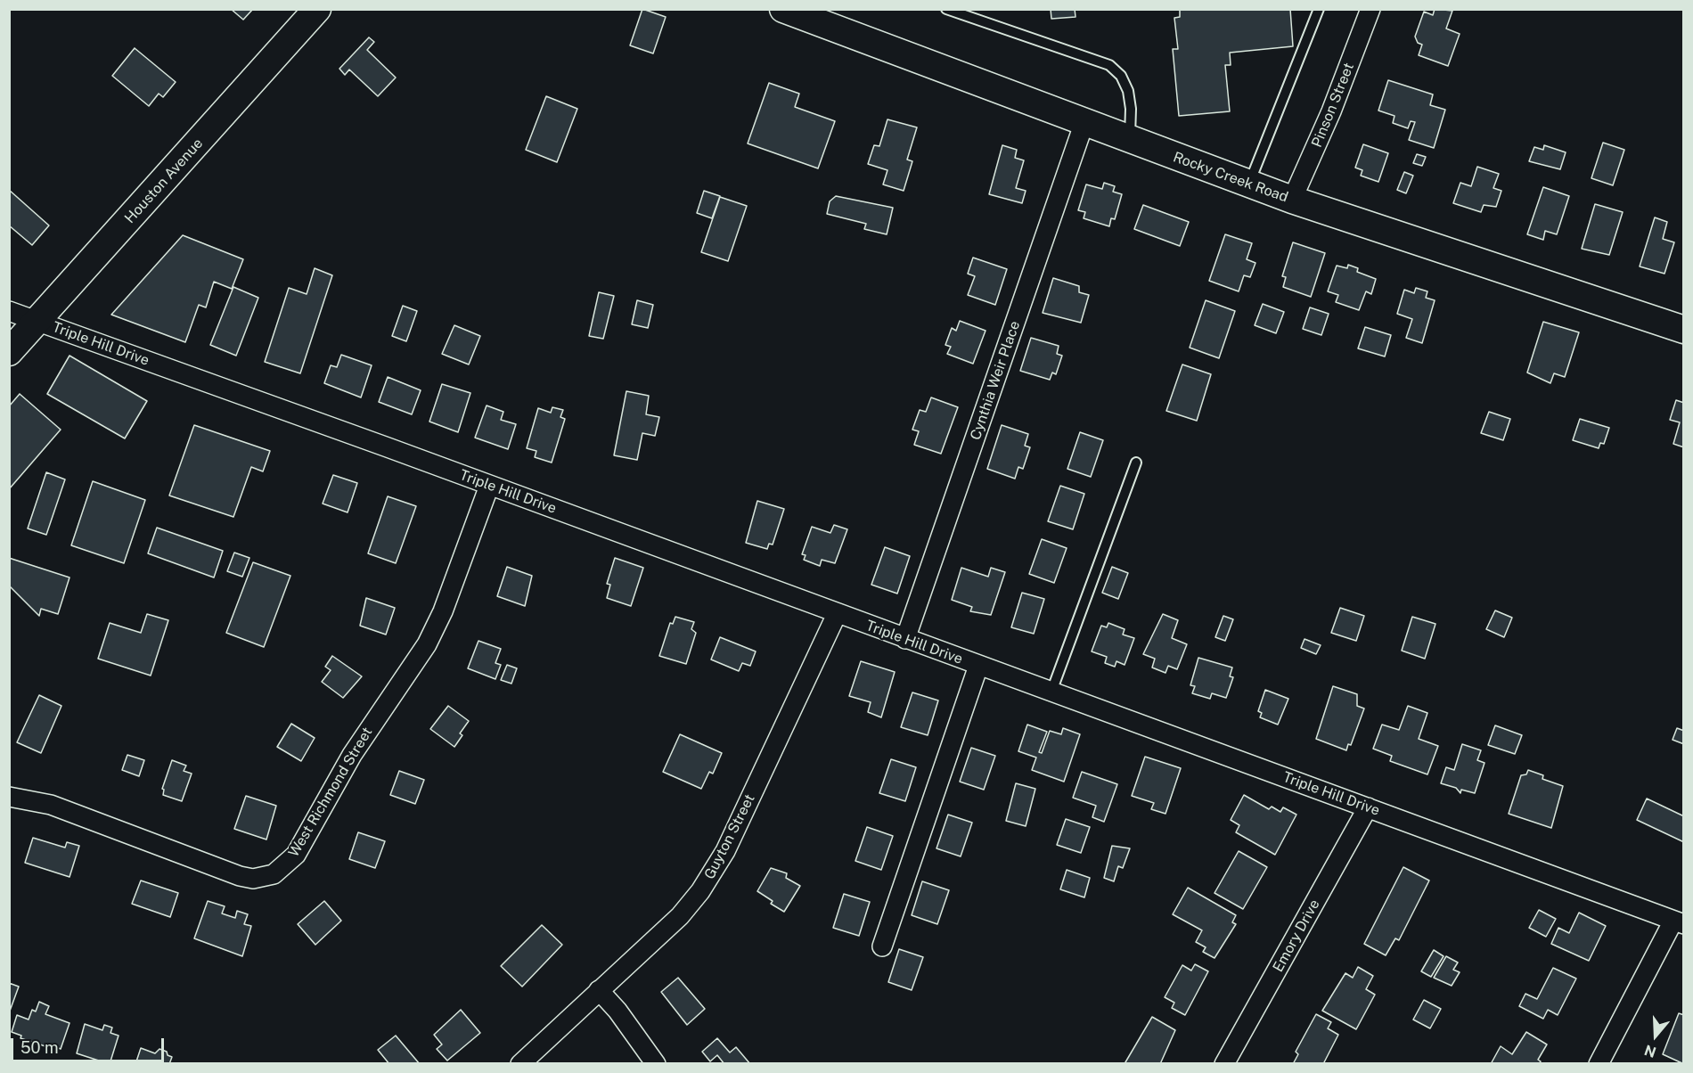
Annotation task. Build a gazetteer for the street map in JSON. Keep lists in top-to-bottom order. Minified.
{"streets":{"street":["Pinson Street","Rocky Creek Road","Houston Avenue","Triple Hill Drive","Cynthia Weir Place","West Richmond Street","Guyton Street","Emory Drive"]},"crossings":[["Pinson Street","Rocky Creek Road"],["Rocky Creek Road","Cynthia Weir Place"],["Houston Avenue","Triple Hill Drive"],["Triple Hill Drive","Cynthia Weir Place"],["Triple Hill Drive","West Richmond Street"],["Triple Hill Drive","Guyton Street"],["Triple Hill Drive","Emory Drive"]],"scale_bar":"50 m","north":"bottom"}
